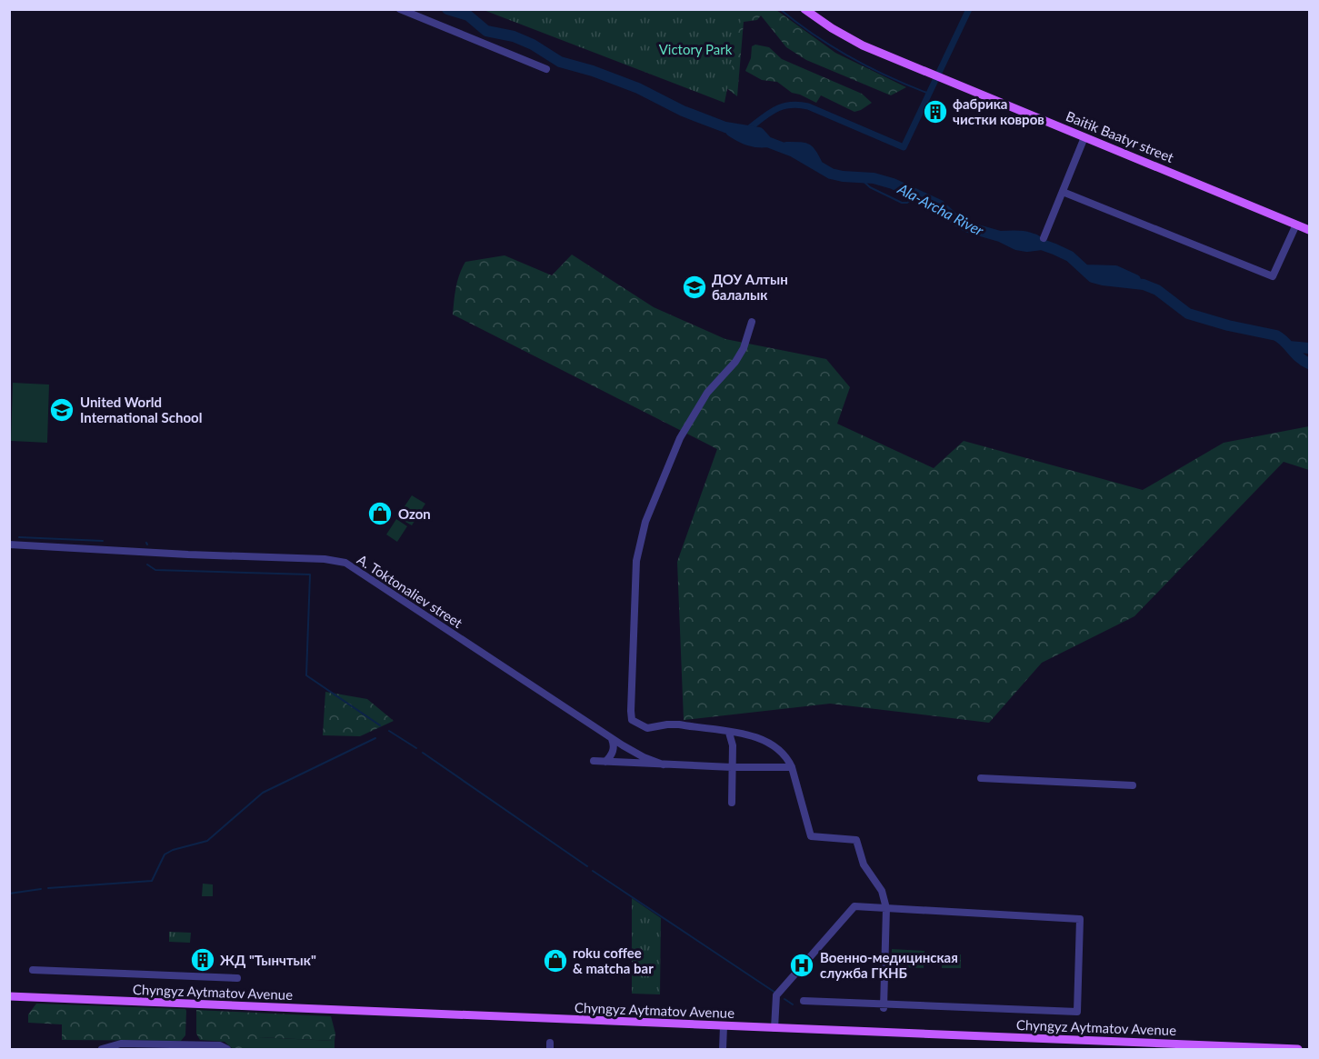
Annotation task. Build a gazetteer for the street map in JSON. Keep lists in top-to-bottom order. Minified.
{"streets":{"main road":["Baitik Baatyr street","Chyngyz Aytmatov Avenue"],"street":["A. Toktonaliev street"]},"water":["Ala-Archa River"],"parks":["Victory Park"],"places":{"building":["фабрика чистки ковров","ЖД \"Тынчтык\""],"school or university":["ДОУ Алтын балалык","United World International School"],"shop":["Ozon","roku coffee & matcha bar"],"hospital":["Военно-медицинская служба ГКНБ"]}}
